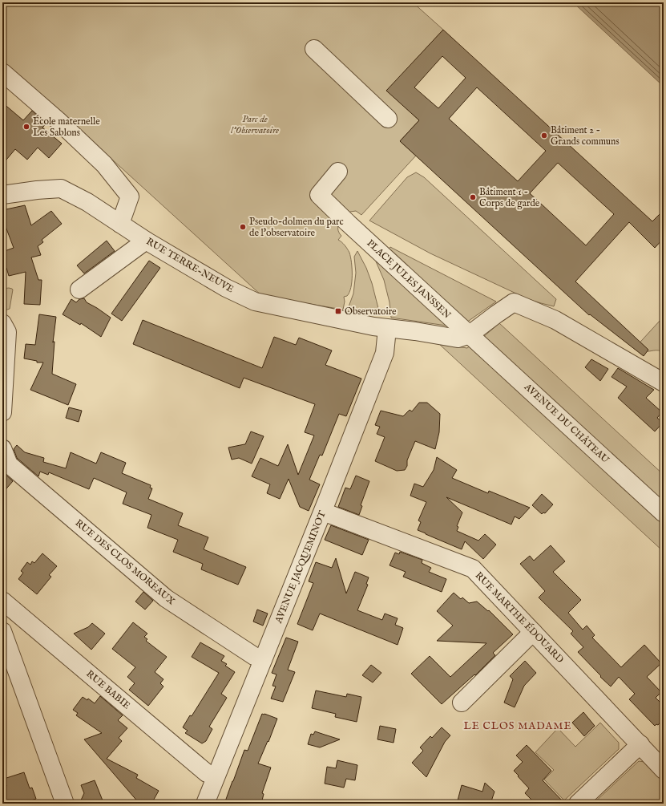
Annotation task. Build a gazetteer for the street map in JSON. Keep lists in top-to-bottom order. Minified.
{"streets":{"street":["RUE TERRE-NEUVE","PLACE JULES JANSSEN","AVENUE DU CHÂTEAU","RUE DES CLOS MOREAUX","AVENUE JACQUEMINOT","RUE MARTHE ÉDOUARD","RUE BABIE"]},"crossings":[["RUE TERRE-NEUVE","AVENUE JACQUEMINOT"],["PLACE JULES JANSSEN","AVENUE DU CHÂTEAU"],["RUE DES CLOS MOREAUX","AVENUE JACQUEMINOT"],["AVENUE JACQUEMINOT","RUE MARTHE ÉDOUARD"],["AVENUE JACQUEMINOT","RUE BABIE"]],"districts":["LE CLOS MADAME"],"parks":["Parc de l'Observatoire"],"places":{"other":["École maternelle Les Sablons","Bâtiment 2 - Grands communs","Bâtiment 1 - Corps de garde","Pseudo-dolmen du parc de l'observatoire"],"transit":["Observatoire"]}}
